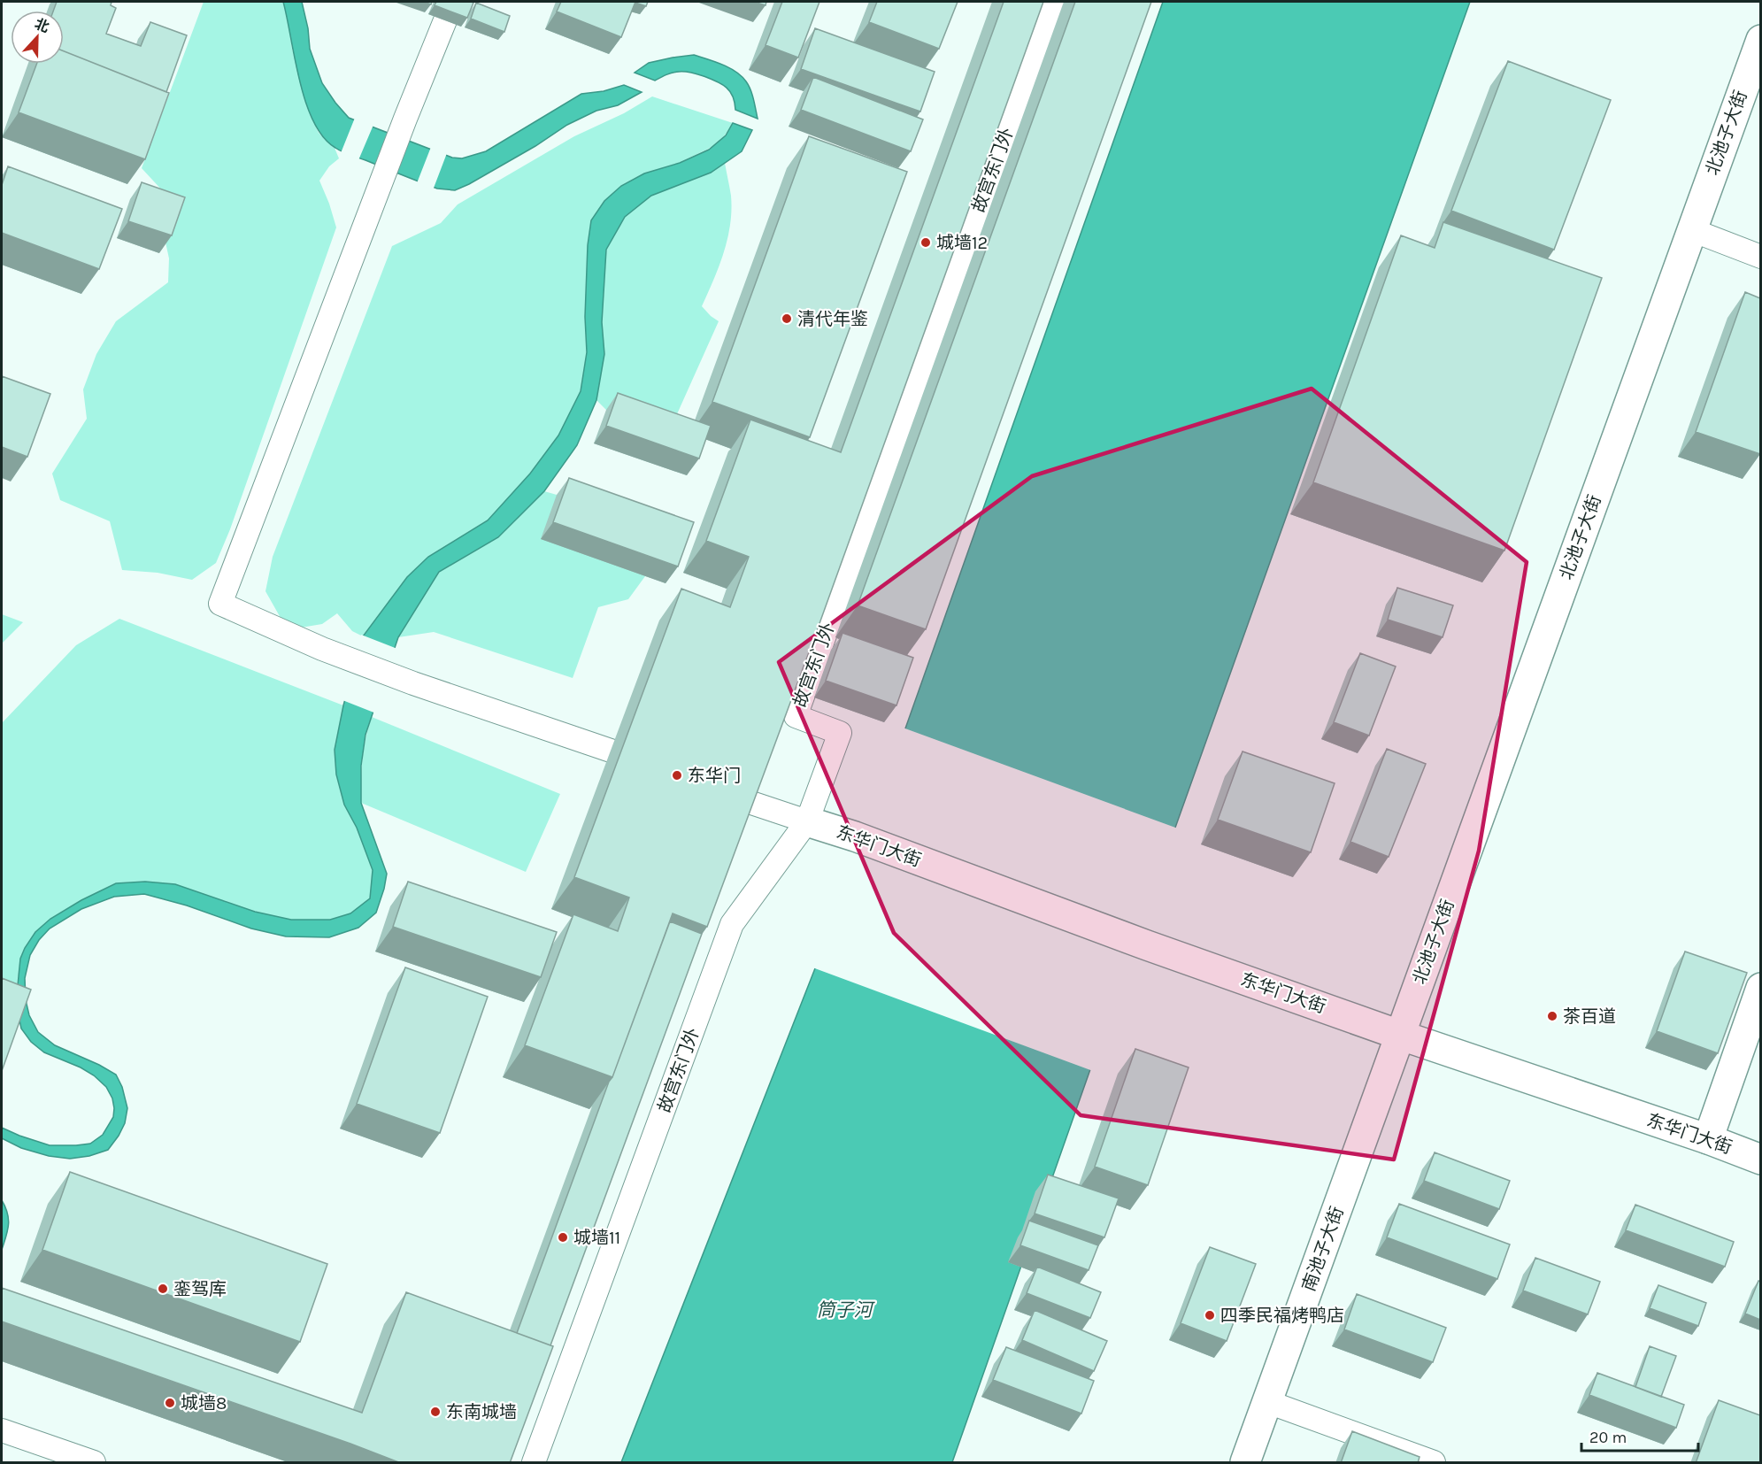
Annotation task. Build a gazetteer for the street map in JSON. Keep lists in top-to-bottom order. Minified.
{"streets":{"street":["北池子大街","东华门大街","南池子大街"],"lane":["故宫东门外"]},"crossings":[["北池子大街","东华门大街"],["北池子大街","南池子大街"],["故宫东门外","东华门大街"],["东华门大街","南池子大街"]],"water":["筒子河"],"places":["城墙12","清代年鉴","东华门","茶百道","城墙11","銮驾库","四季民福烤鸭店","城墙8","东南城墙"],"scale_bar":"20 m","north":"top"}
